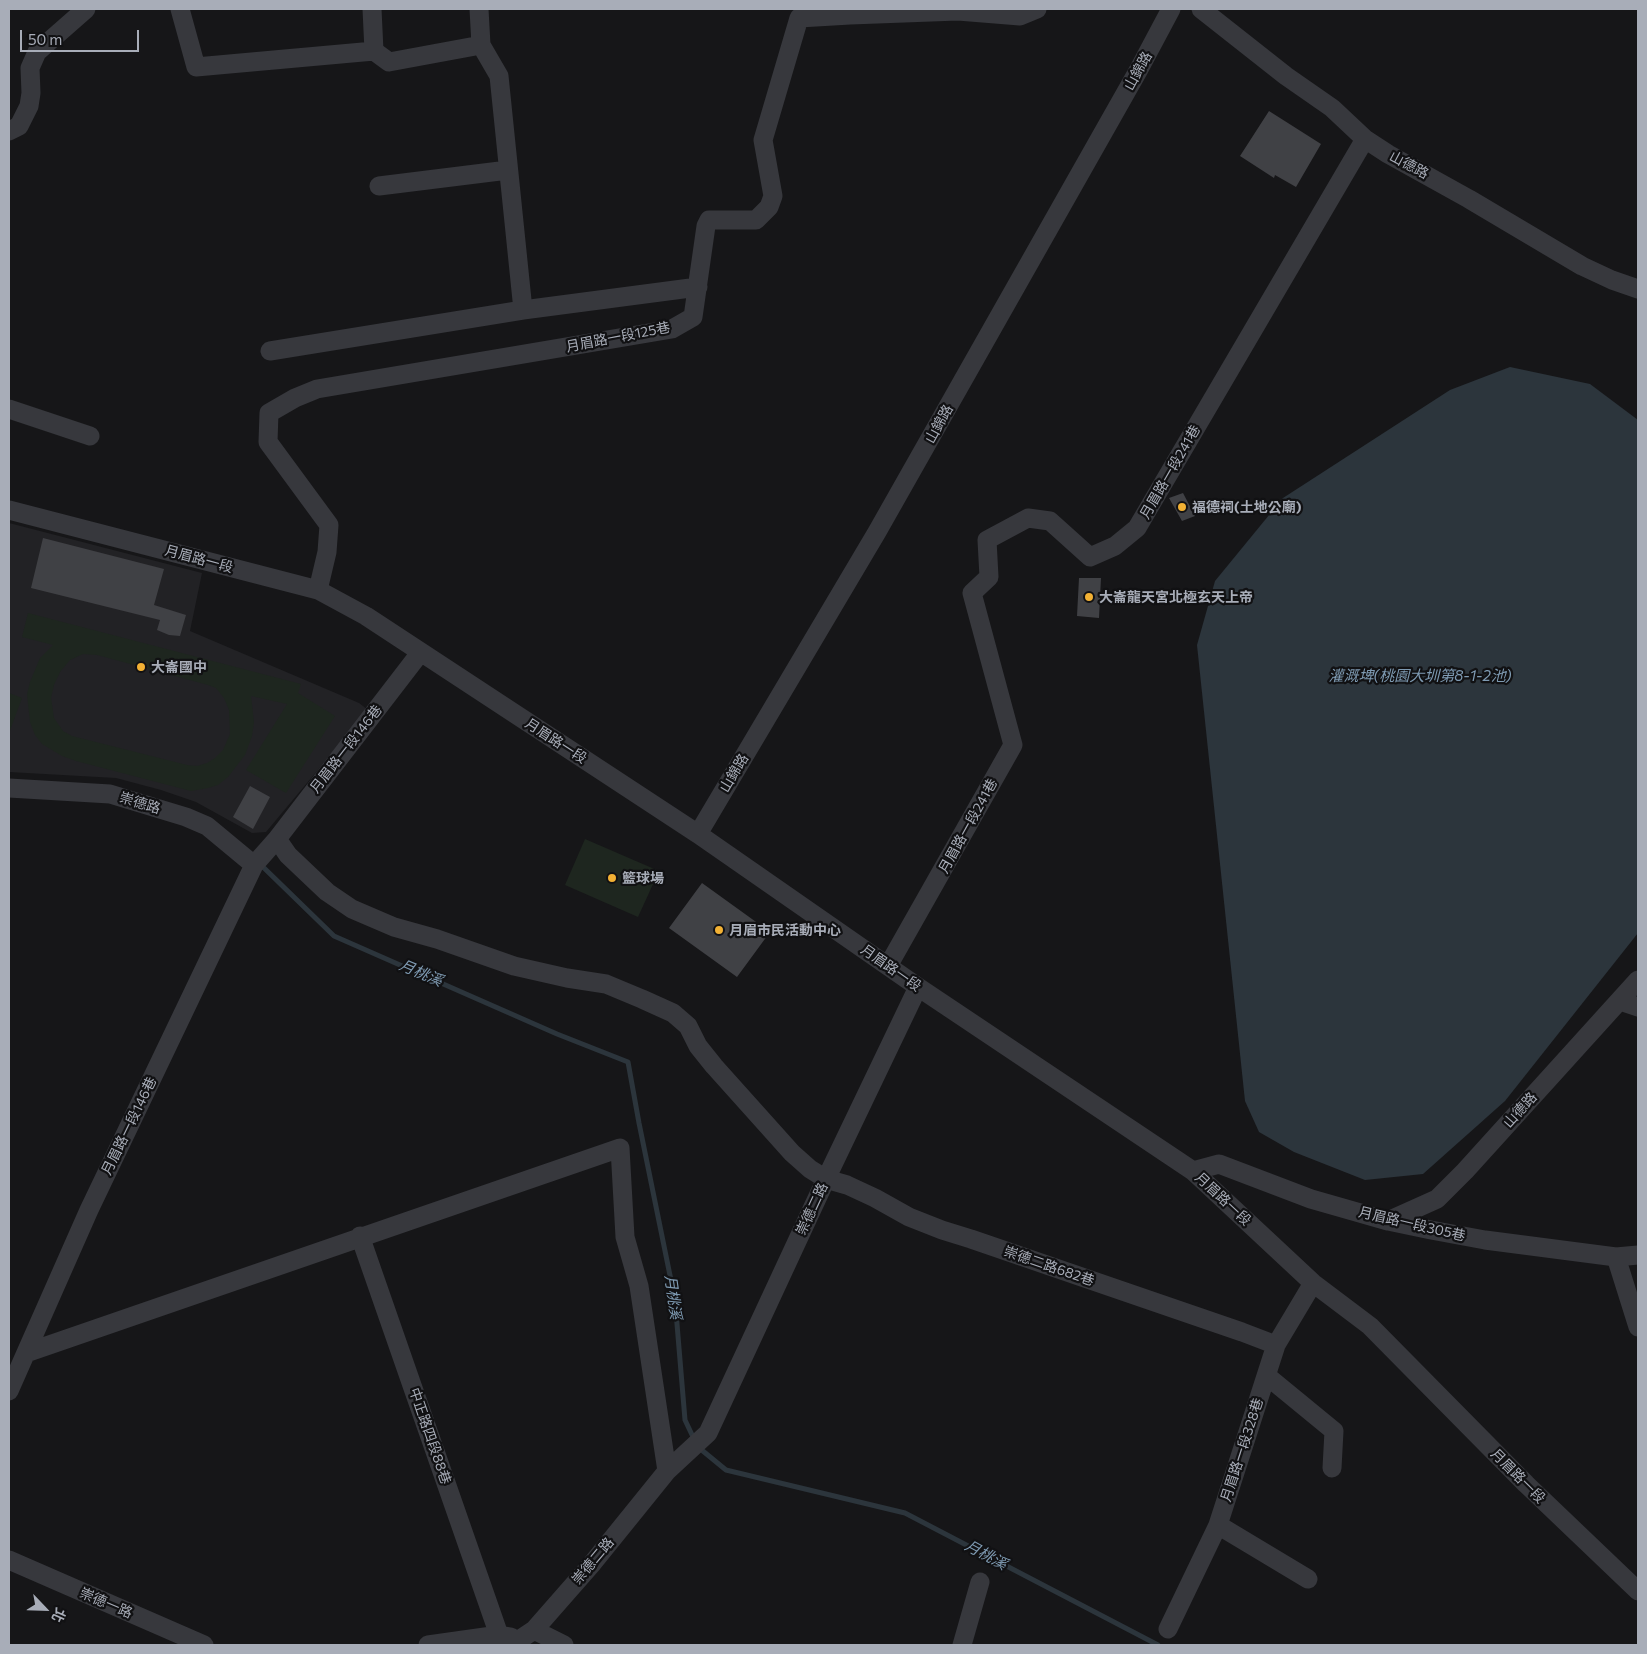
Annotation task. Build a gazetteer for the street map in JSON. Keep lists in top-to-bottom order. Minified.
{"streets":{"street":["山錦路","山德路","月眉路一段125巷","月眉路一段241巷","月眉路一段","月眉路一段146巷","崇德路","崇德二路","月眉路一段305巷","崇德二路682巷","中正路四段88巷","月眉路一段328巷","崇德一路"]},"crossings":[["山錦路","月眉路一段"],["山德路","月眉路一段241巷"],["山德路","月眉路一段305巷"],["月眉路一段125巷","月眉路一段"],["月眉路一段241巷","月眉路一段"],["月眉路一段","月眉路一段146巷"],["月眉路一段","崇德二路"],["月眉路一段","月眉路一段305巷"],["月眉路一段","月眉路一段328巷"],["月眉路一段146巷","崇德路"],["月眉路一段146巷","崇德二路682巷"],["崇德二路","崇德二路682巷"],["崇德二路682巷","月眉路一段328巷"]],"water":["灌溉埤(桃園大圳第8-1-2池)","月桃溪"],"places":["福德祠(土地公廟)","大崙龍天宮北極玄天上帝","大崙國中","籃球場","月眉市民活動中心"],"scale_bar":"50 m","north":"bottom right"}
